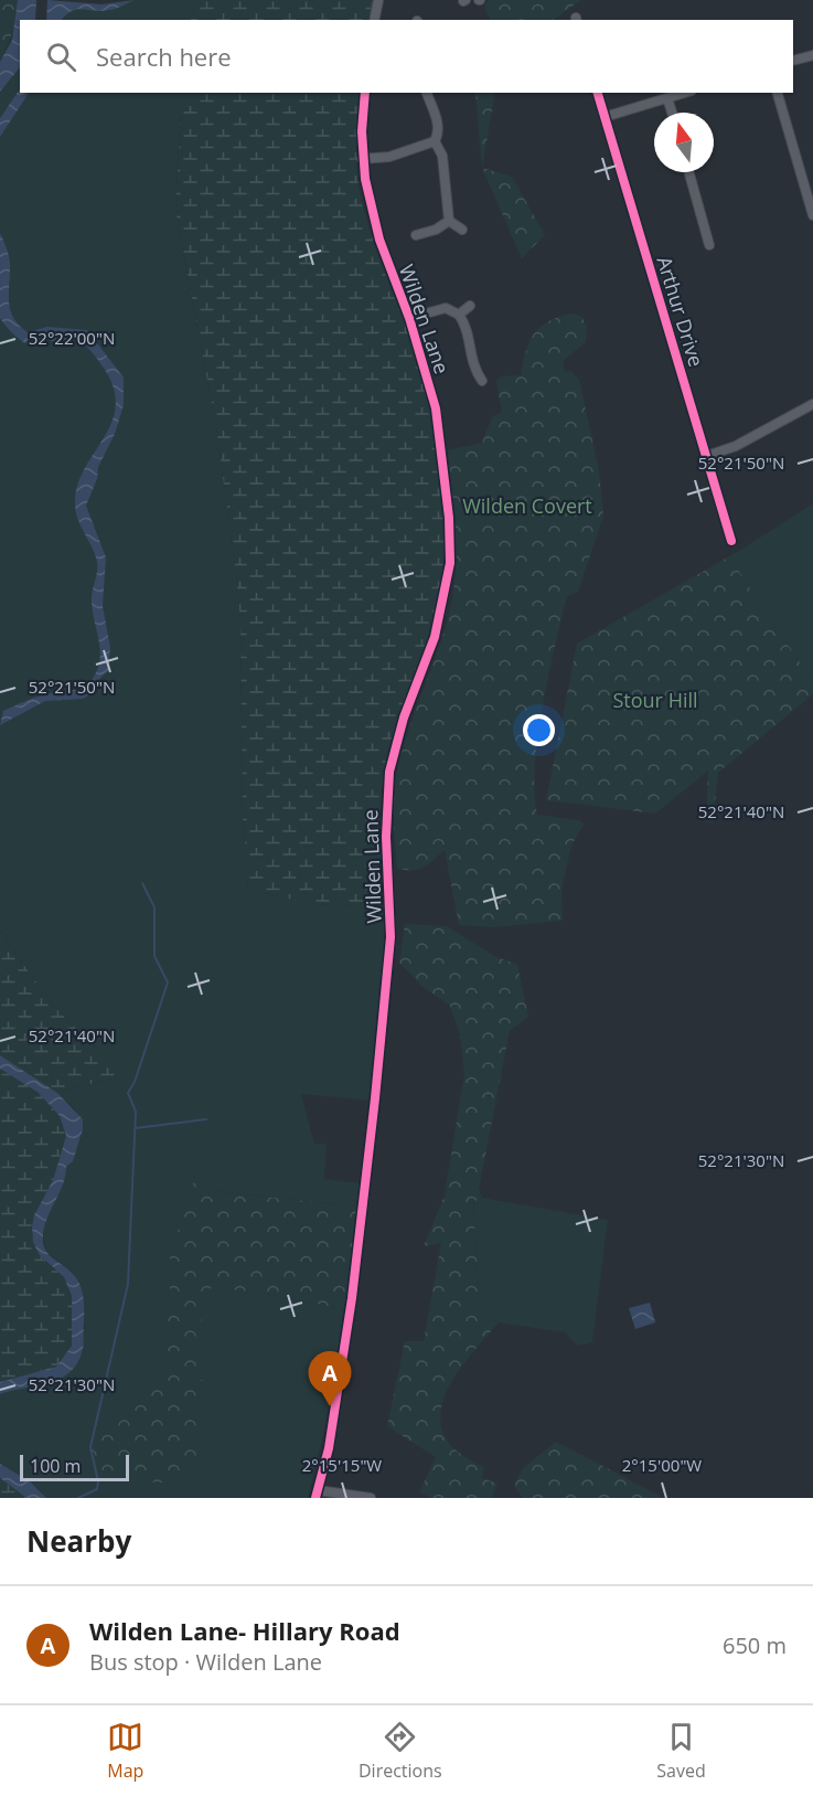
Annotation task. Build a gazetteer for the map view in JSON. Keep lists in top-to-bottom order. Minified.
{"streets":{"street":["Arthur Drive","Wilden Lane"]},"parks":["Wilden Covert","Stour Hill"],"scale_bar":"100 m","north":"top","page":{"search":"Search here","pins":"A","scale":"100 m","heading":"Nearby","list":[{"mark":"A","name":"Wilden Lane- Hillary Road","note":"Bus stop · Wilden Lane","value":"650 m"}],"nav":["Map","Directions","Saved"]},"coordinates":["52°22'00\"N","52°21'50\"N","52°21'40\"N","52°21'30\"N","2°15'15\"W","2°15'00\"W"]}
